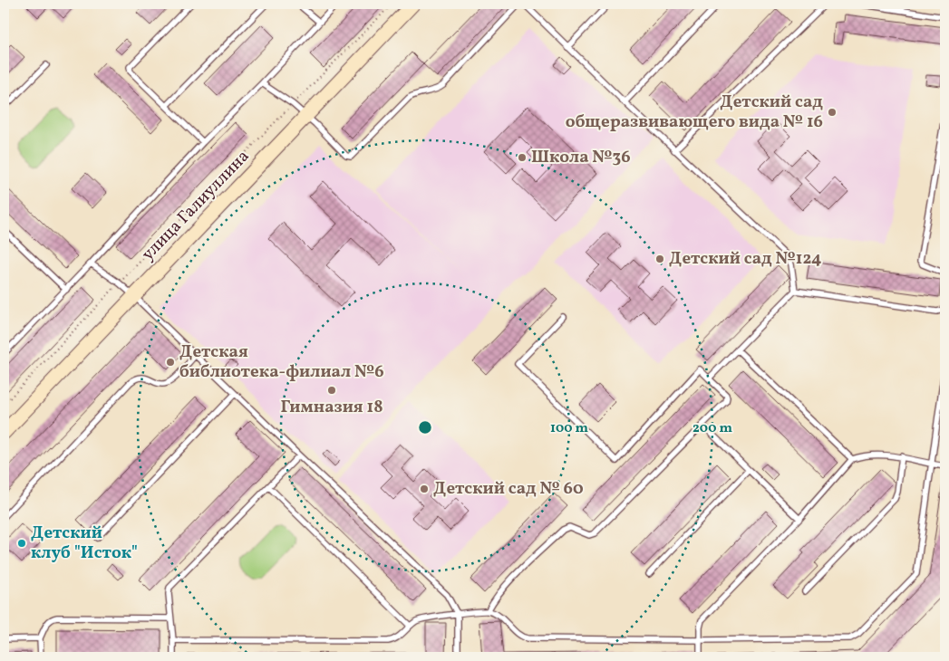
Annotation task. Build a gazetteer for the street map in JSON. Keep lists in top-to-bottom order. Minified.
{"streets":{"street":["улица Галиуллина"]},"places":["Детский сад общеразвивающего вида № 16","Школа №36","Детский сад №124","Детская библиотека-филиал №6","Гимназия 18","Детский сад № 60","Детский клуб \"Исток\""],"rings":["100 m","200 m"]}
